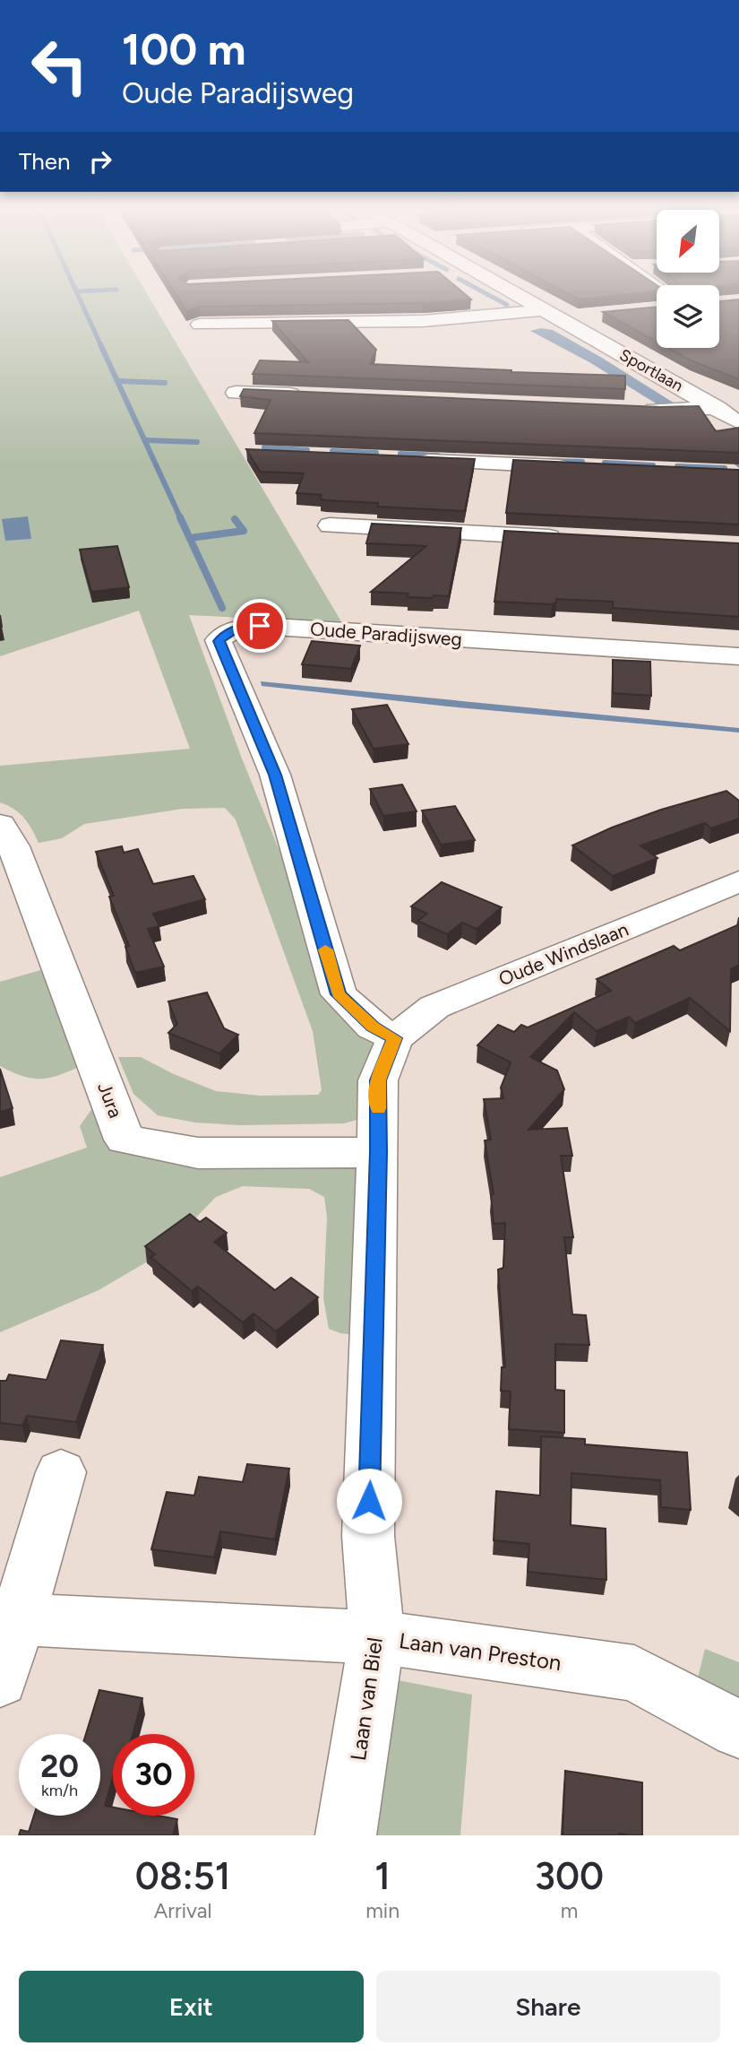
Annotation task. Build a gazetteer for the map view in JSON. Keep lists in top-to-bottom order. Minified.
{"streets":{"street":["Sportlaan","Oude Paradijsweg","Oude Windslaan","Jura","Laan van Preston","Laan van Biel"]},"crossings":[["Oude Paradijsweg","Oude Windslaan"],["Oude Paradijsweg","Laan van Biel"],["Oude Windslaan","Laan van Biel"],["Jura","Laan van Biel"],["Laan van Preston","Laan van Biel"]],"north":"bottom left","page":{"turn":["100 m","Oude Paradijsweg"],"then":"Then","speed":"20 km/h","limit":"30","eta":["08:51","Arrival","1","min","300","m"],"buttons":["Exit","Share"]}}
